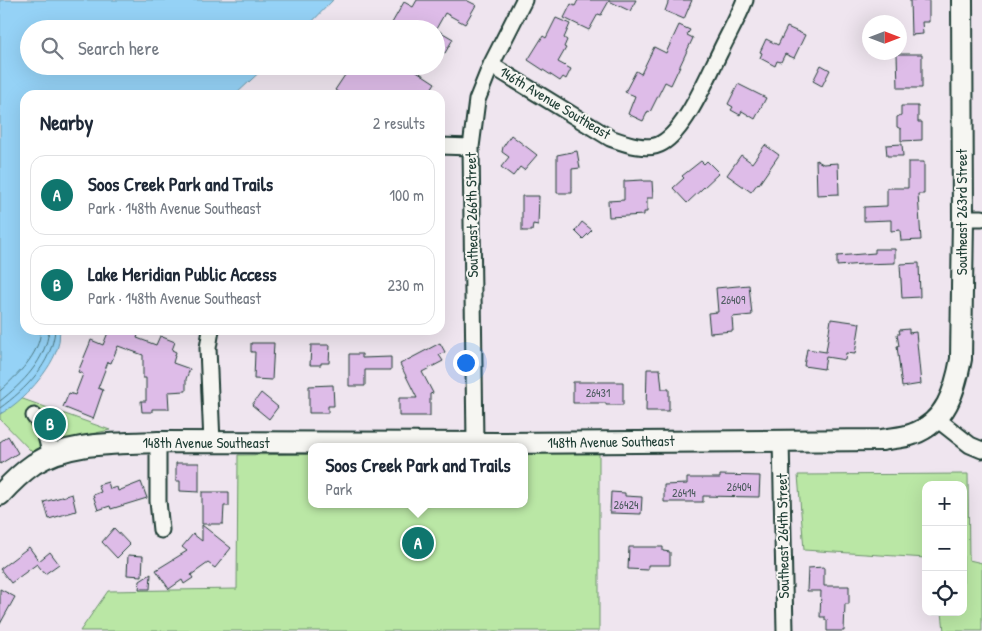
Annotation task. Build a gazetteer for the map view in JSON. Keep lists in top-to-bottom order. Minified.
{"streets":{"street":["146th Avenue Southeast","Southeast 263rd Street","Southeast 266th Street","148th Avenue Southeast","Southeast 264th Street"]},"crossings":[["146th Avenue Southeast","Southeast 266th Street"],["Southeast 263rd Street","148th Avenue Southeast"],["Southeast 266th Street","148th Avenue Southeast"],["148th Avenue Southeast","Southeast 264th Street"]],"house_numbers":["26409","26431","26404","26414","26424"],"north":"right","page":{"search":"Search here","heading":["Nearby","2 results"],"list":[{"mark":"A","name":"Soos Creek Park and Trails","note":"Park · 148th Avenue Southeast","value":"100 m"},{"mark":"B","name":"Lake Meridian Public Access","note":"Park · 148th Avenue Southeast","value":"230 m"}],"pins":["B","A"],"popup":["Soos Creek Park and Trails","Park"],"map_buttons":["+","−"]}}
